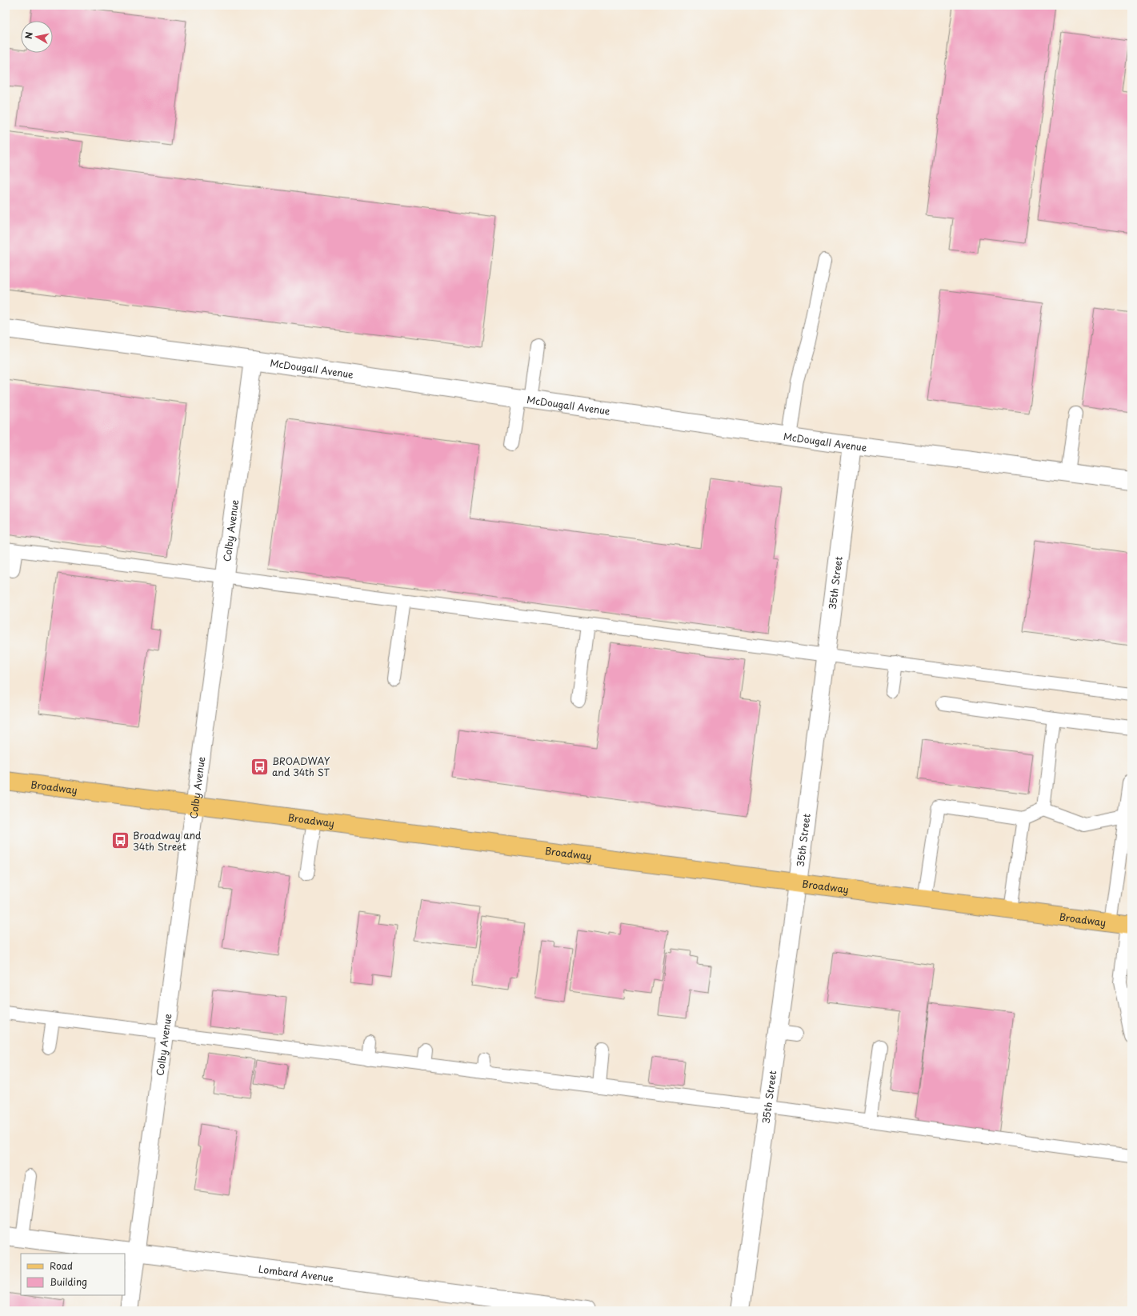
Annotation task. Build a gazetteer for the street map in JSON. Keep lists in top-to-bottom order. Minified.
{"streets":{"main road":["Broadway"],"street":["McDougall Avenue","Colby Avenue","35th Street","Lombard Avenue"]},"crossings":[["McDougall Avenue","Colby Avenue"],["McDougall Avenue","35th Street"],["Colby Avenue","Broadway"],["Colby Avenue","Lombard Avenue"],["35th Street","Broadway"]],"places":{"bus stop":["BROADWAY and 34th ST","Broadway and 34th Street"]},"legend":["Road","Building"],"north":"left"}
